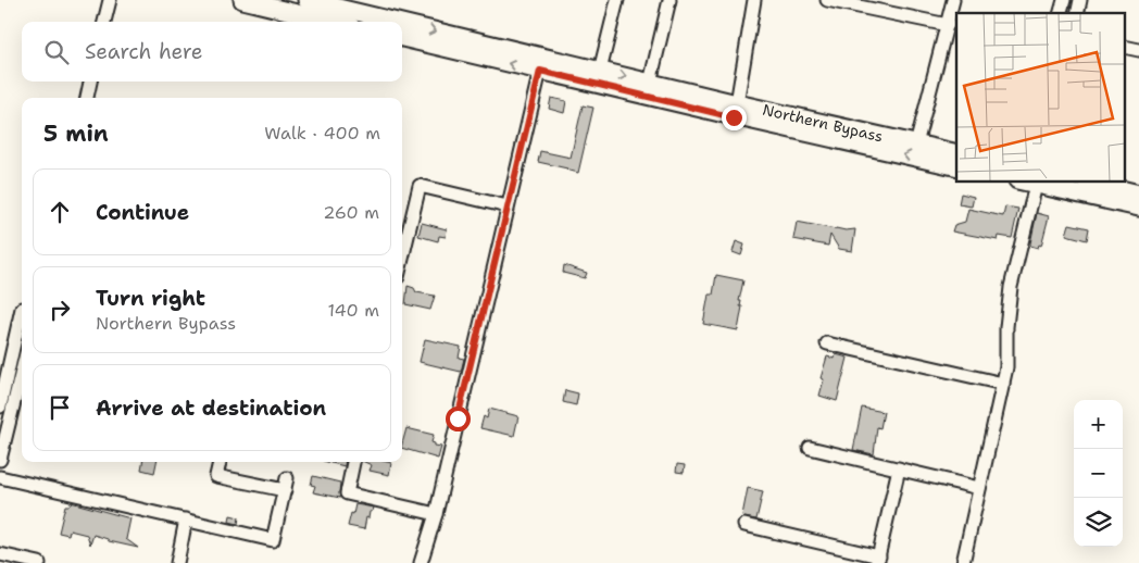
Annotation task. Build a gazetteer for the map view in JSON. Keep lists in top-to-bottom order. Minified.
{"streets":{"main road":["Northern Bypass"]},"page":{"search":"Search here","heading":["5 min","Walk · 400 m"],"list":[["Continue","260 m"],["Turn right","Northern Bypass","140 m"],"Arrive at destination"],"map_buttons":["+","−"]}}
